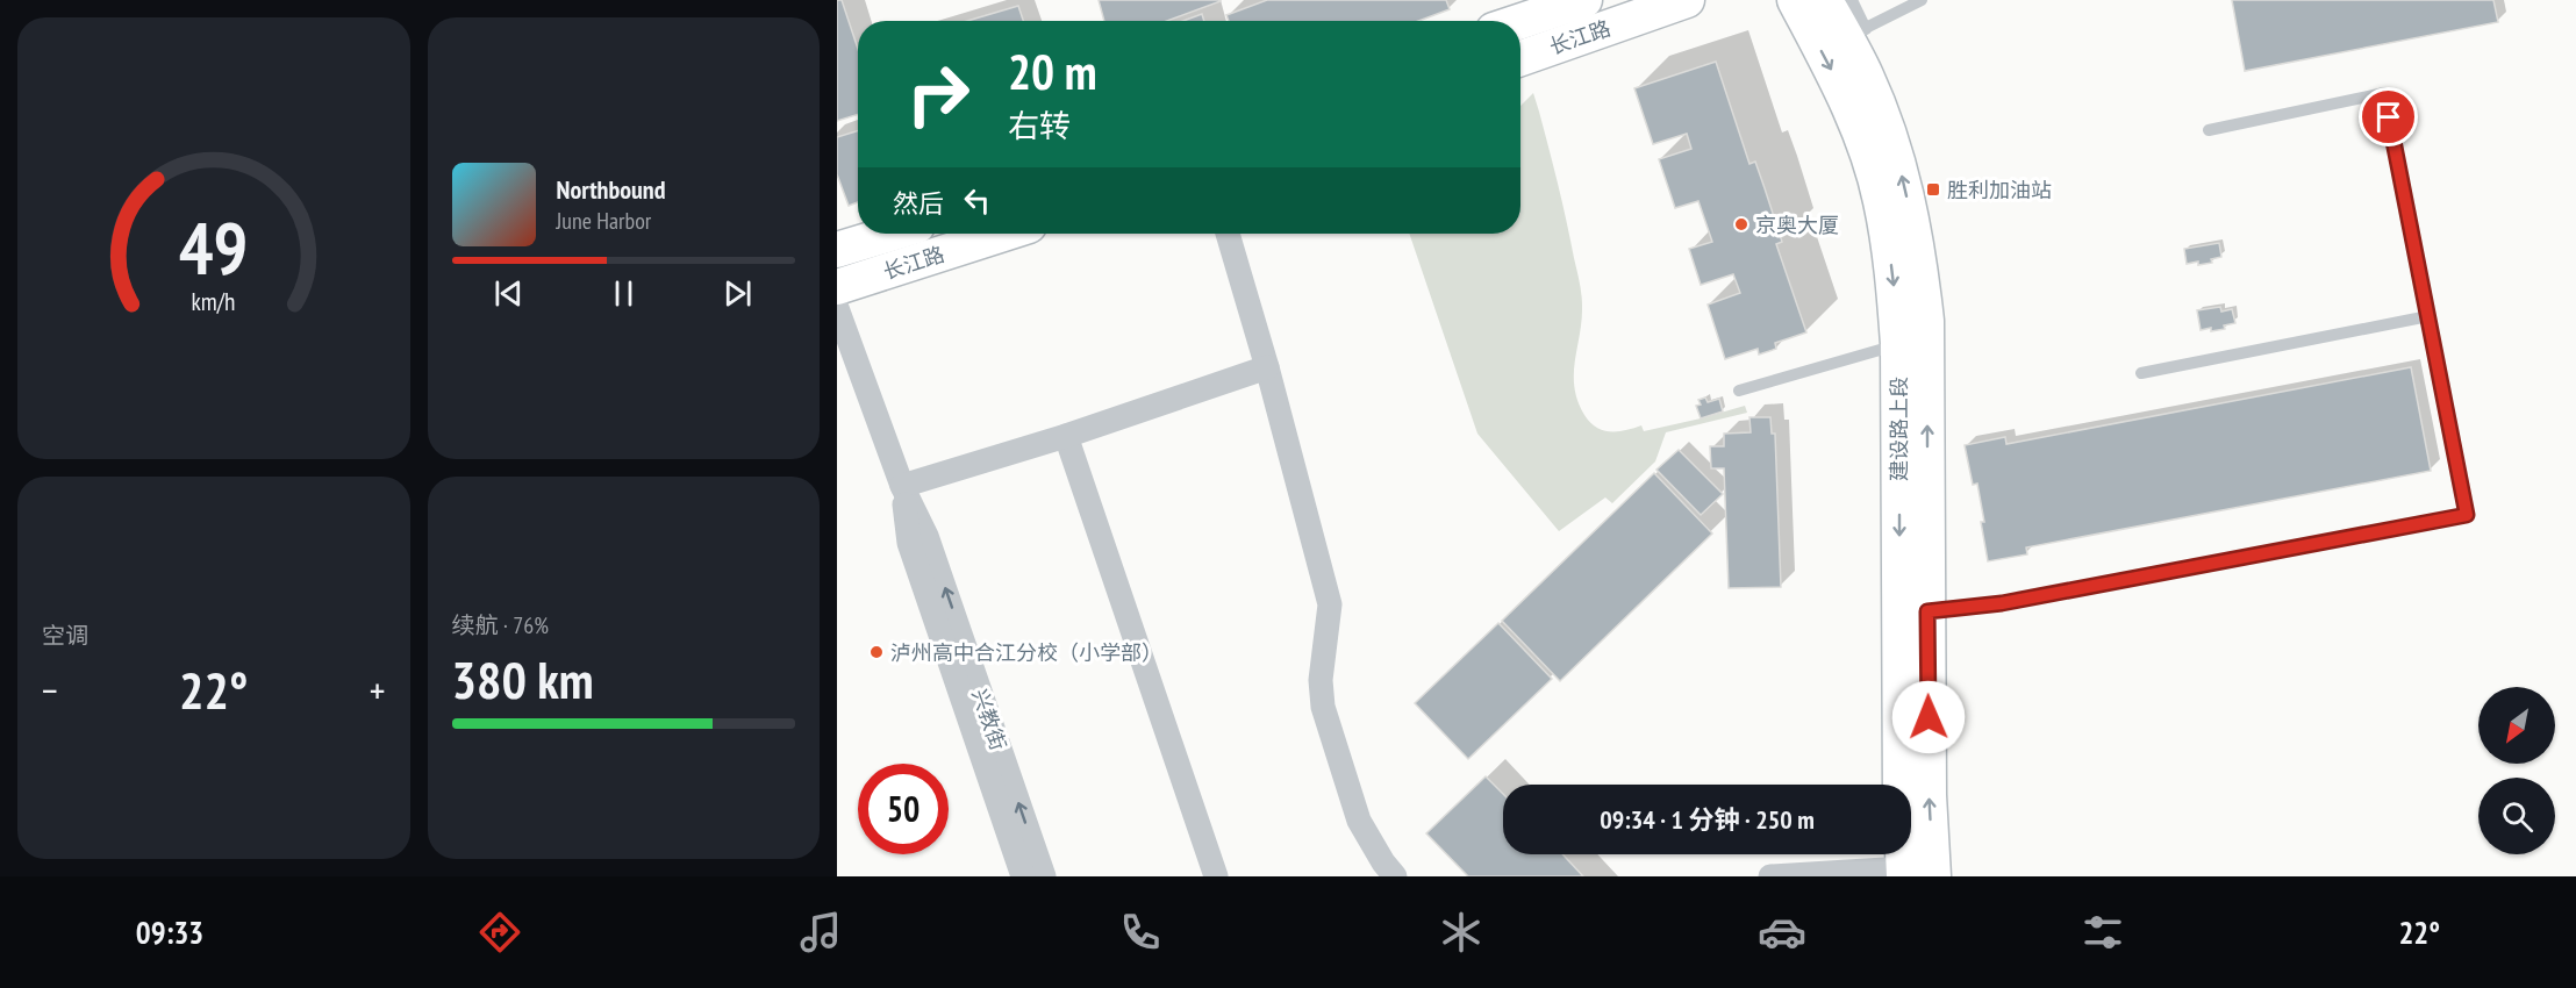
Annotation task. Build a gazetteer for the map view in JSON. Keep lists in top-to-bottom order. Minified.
{"streets":{"main road":["长江路","建设路上段"],"street":["兴教街"]},"places":{"transit":["胜利加油站"],"other":["京奥大厦","泸州高中合江分校（小学部）"]},"north":"bottom left","page":{"turn":["20 m","右转"],"song":["Northbound","June Harbor"],"then":"然后","tile":["空调",["续航 · 76%","380 km"]],"heat":["−","22°","+"],"limit":"50","trip":"09:34 · 1 分钟 · 250 m","tabs":["09:33","22°"],"gauge":["49","km/h"]}}
